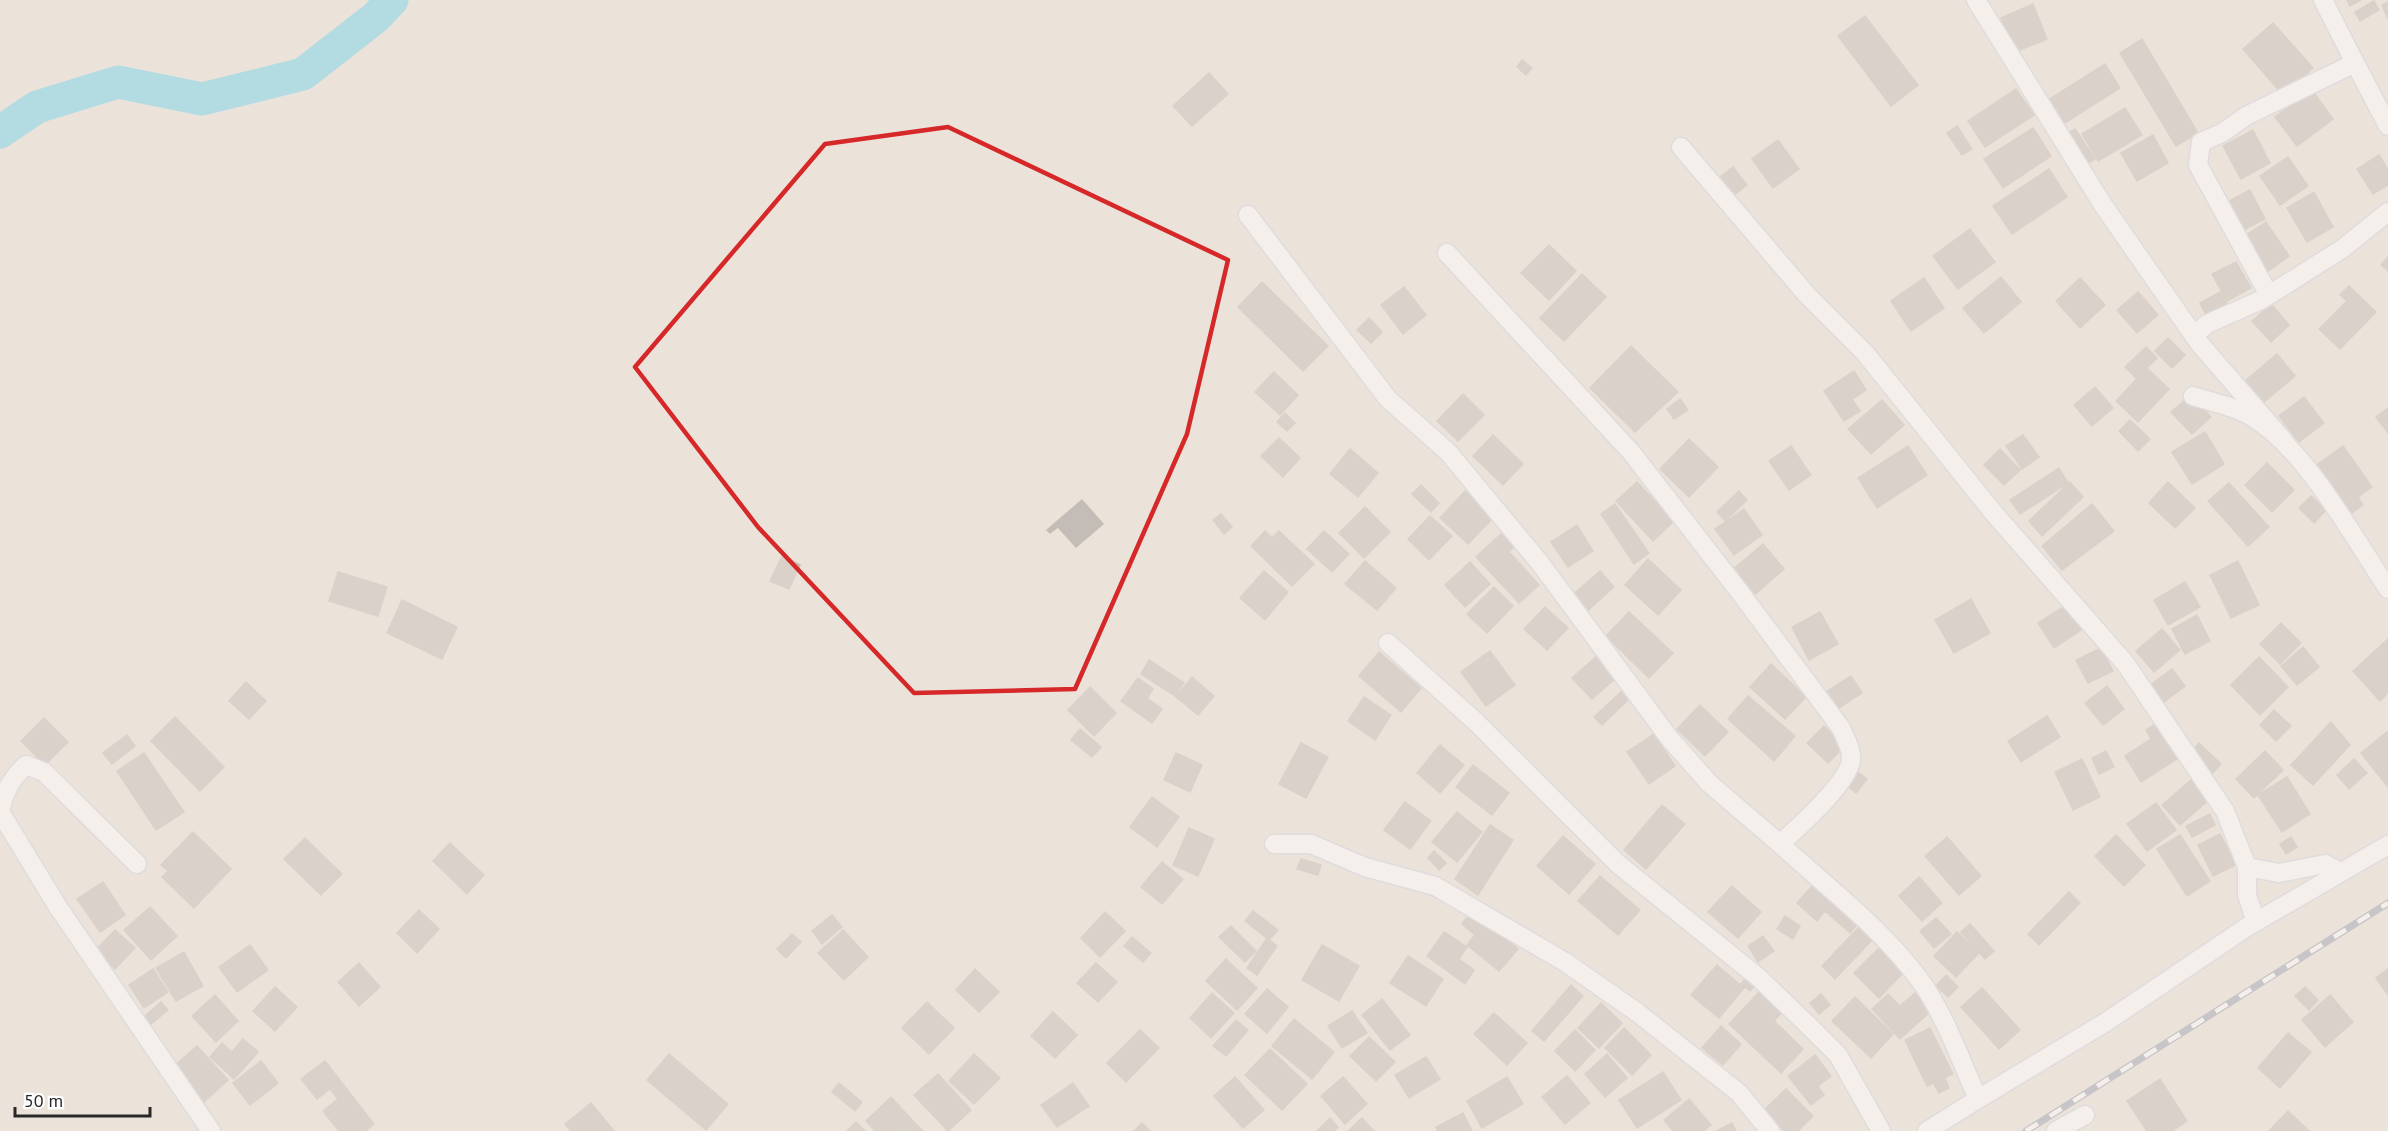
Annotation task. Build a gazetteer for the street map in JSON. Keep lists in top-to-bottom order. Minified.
{"scale_bar":"50 m"}
